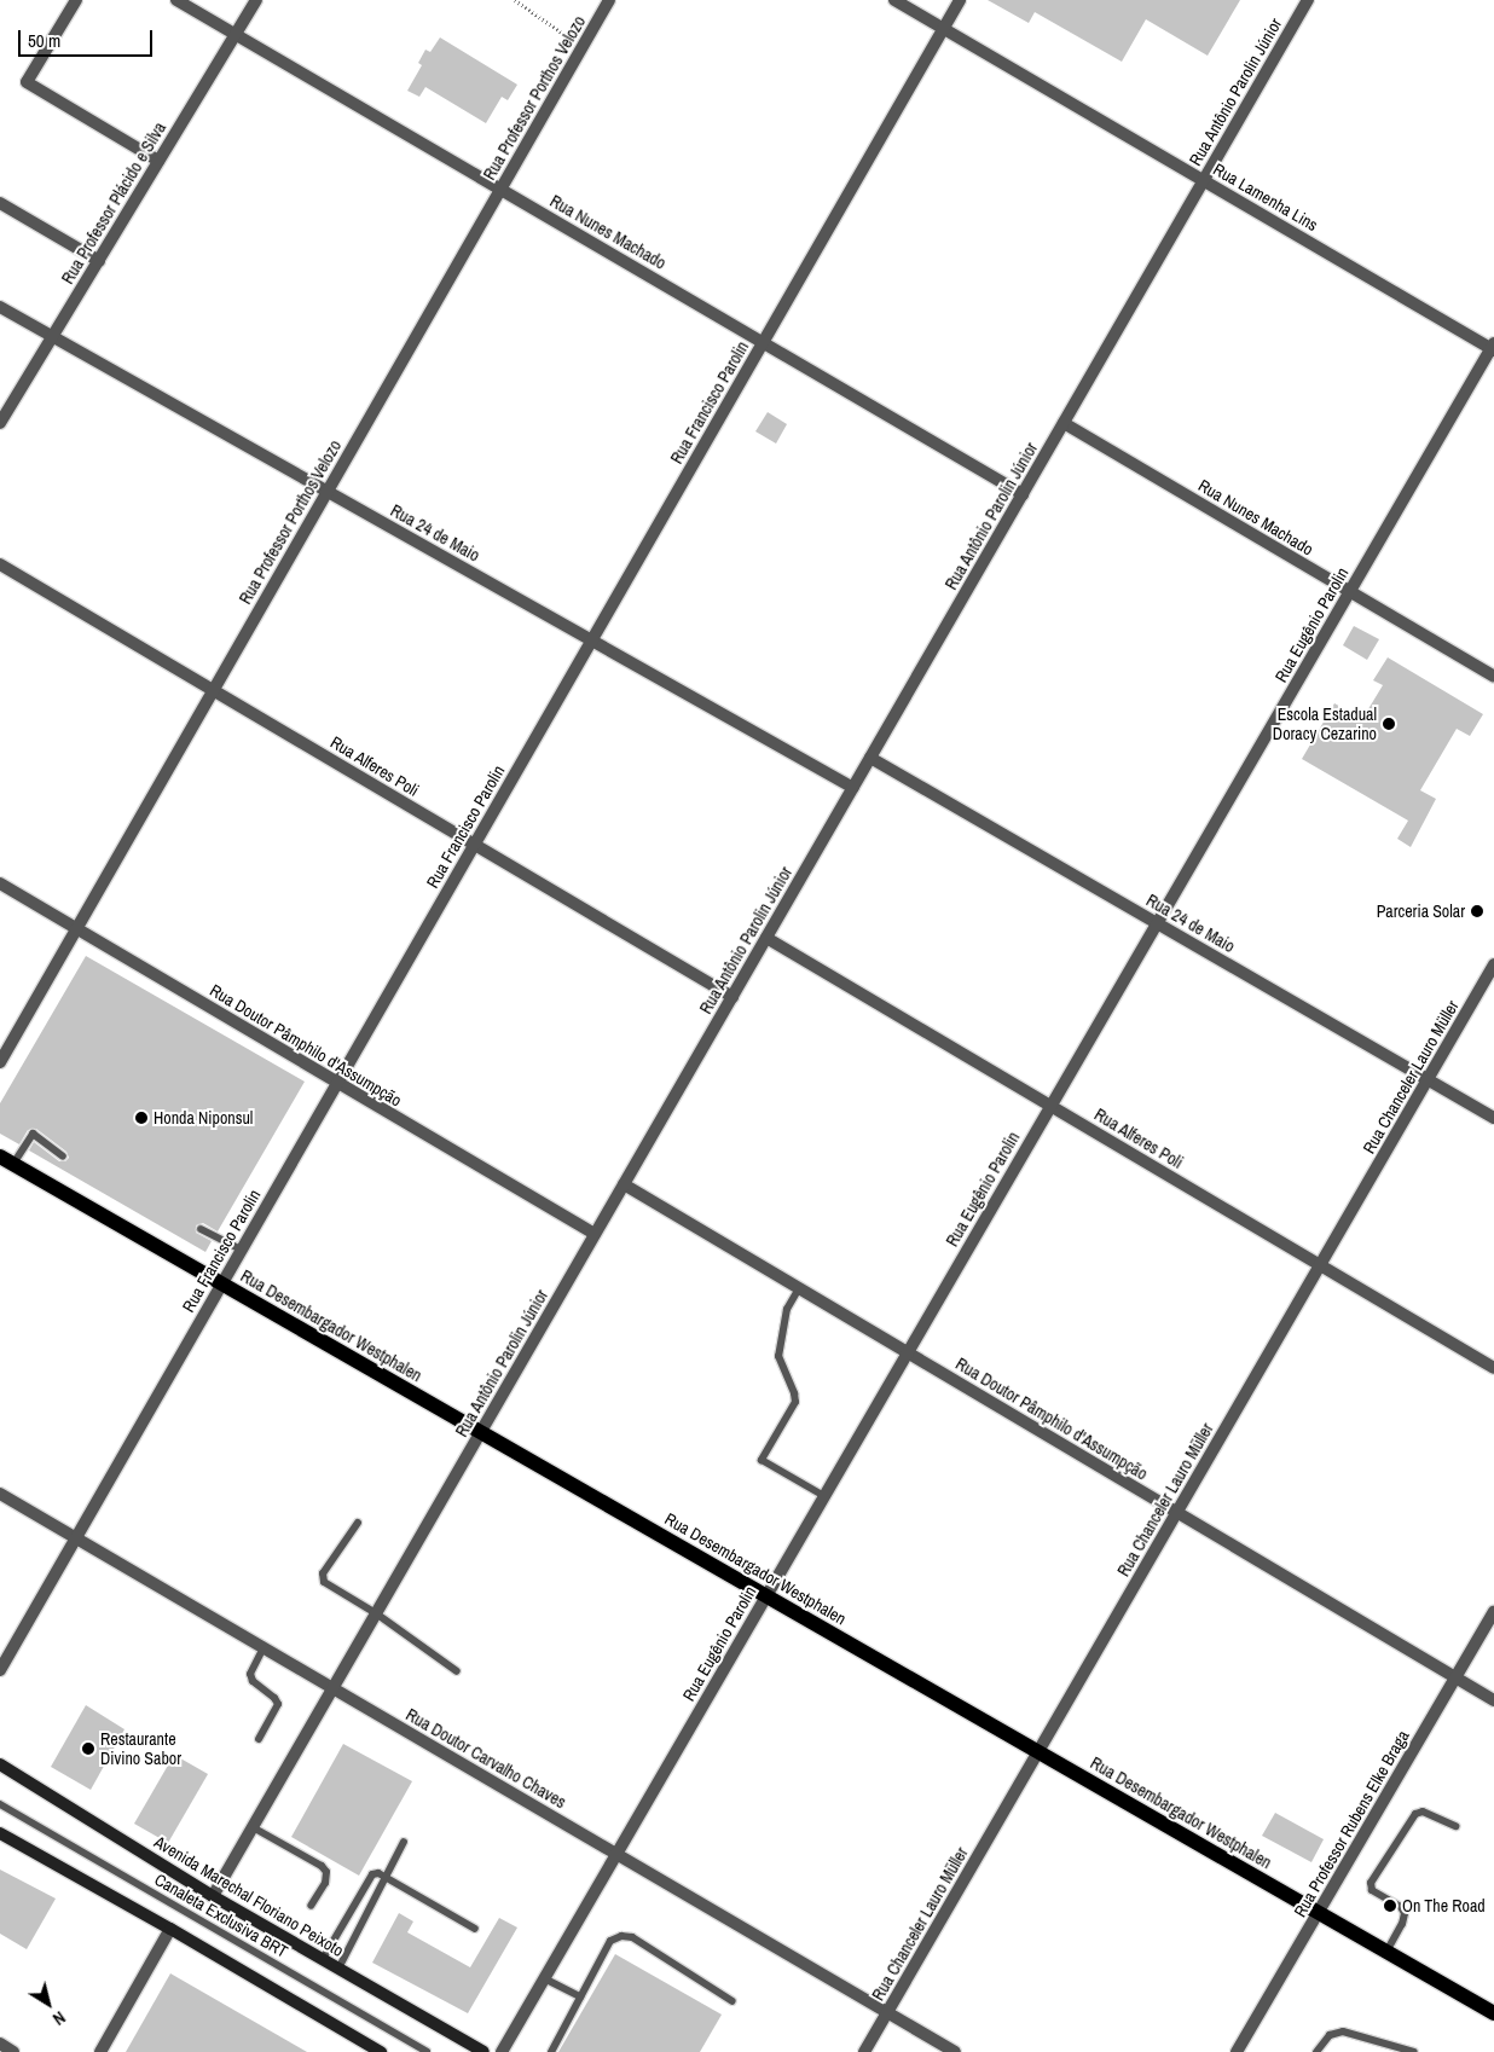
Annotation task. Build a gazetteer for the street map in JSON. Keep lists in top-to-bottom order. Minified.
{"streets":{"main road":["Rua Desembargador Westphalen"],"street":["Rua Antônio Parolin Júnior","Rua Professor Porthos Velozo","Rua Lamenha Lins","Rua Professor Plácido e Silva","Rua Nunes Machado","Rua Francisco Parolin","Rua 24 de Maio","Rua Eugênio Parolin","Rua Alferes Poli","Rua Doutor Pâmphilo d'Assumpção","Rua Chanceler Lauro Müller","Rua Doutor Carvalho Chaves","Rua Professor Rubens Elke Braga","Avenida Marechal Floriano Peixoto"],"lane":["Canaleta Exclusiva BRT"]},"crossings":[["Rua Antônio Parolin Júnior","Rua Lamenha Lins"],["Rua Antônio Parolin Júnior","Rua Nunes Machado"],["Rua Antônio Parolin Júnior","Rua 24 de Maio"],["Rua Antônio Parolin Júnior","Rua Alferes Poli"],["Rua Antônio Parolin Júnior","Rua Doutor Pâmphilo d'Assumpção"],["Rua Antônio Parolin Júnior","Rua Desembargador Westphalen"],["Rua Antônio Parolin Júnior","Rua Doutor Carvalho Chaves"],["Rua Antônio Parolin Júnior","Avenida Marechal Floriano Peixoto"],["Rua Professor Porthos Velozo","Rua Nunes Machado"],["Rua Professor Porthos Velozo","Rua 24 de Maio"],["Rua Professor Porthos Velozo","Rua Alferes Poli"],["Rua Professor Porthos Velozo","Rua Doutor Pâmphilo d'Assumpção"],["Rua Lamenha Lins","Rua Francisco Parolin"],["Rua Lamenha Lins","Rua Eugênio Parolin"],["Rua Professor Plácido e Silva","Rua Nunes Machado"],["Rua Professor Plácido e Silva","Rua 24 de Maio"],["Rua Nunes Machado","Rua Francisco Parolin"],["Rua Nunes Machado","Rua Eugênio Parolin"],["Rua Francisco Parolin","Rua 24 de Maio"],["Rua Francisco Parolin","Rua Alferes Poli"],["Rua Francisco Parolin","Rua Doutor Pâmphilo d'Assumpção"],["Rua Francisco Parolin","Rua Desembargador Westphalen"],["Rua Francisco Parolin","Rua Doutor Carvalho Chaves"],["Rua 24 de Maio","Rua Eugênio Parolin"],["Rua 24 de Maio","Rua Chanceler Lauro Müller"],["Rua Eugênio Parolin","Rua Alferes Poli"],["Rua Eugênio Parolin","Rua Doutor Pâmphilo d'Assumpção"],["Rua Eugênio Parolin","Rua Desembargador Westphalen"],["Rua Eugênio Parolin","Rua Doutor Carvalho Chaves"],["Rua Alferes Poli","Rua Chanceler Lauro Müller"],["Rua Doutor Pâmphilo d'Assumpção","Rua Chanceler Lauro Müller"],["Rua Doutor Pâmphilo d'Assumpção","Rua Professor Rubens Elke Braga"],["Rua Chanceler Lauro Müller","Rua Desembargador Westphalen"],["Rua Chanceler Lauro Müller","Rua Doutor Carvalho Chaves"],["Rua Desembargador Westphalen","Rua Professor Rubens Elke Braga"]],"places":["Escola Estadual Doracy Cezarino","Parceria Solar","Honda Niponsul","Restaurante Divino Sabor","On The Road"],"scale_bar":"50 m","north":"bottom right"}
